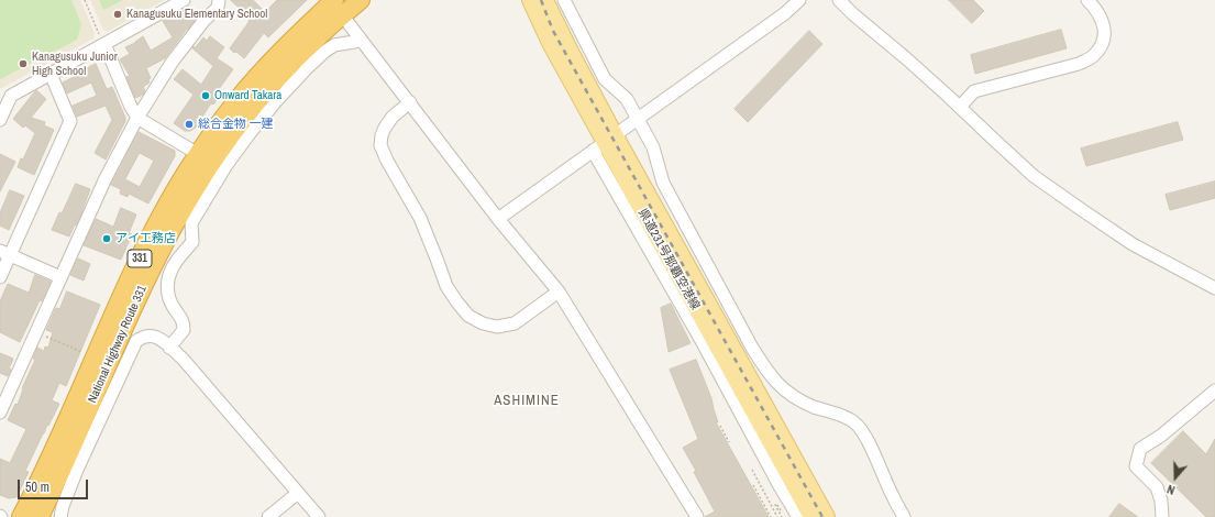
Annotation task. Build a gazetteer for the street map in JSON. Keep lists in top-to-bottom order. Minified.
{"streets":{"highway":["331","National Highway Route 331"],"main road":["県道231号那覇空港線"]},"districts":["ASHIMINE"],"places":["Kanagusuku Elementary School","Kanagusuku Junior High School","Onward Takara","総合金物 一建","アイ工務店"],"scale_bar":"50 m","north":"bottom"}
